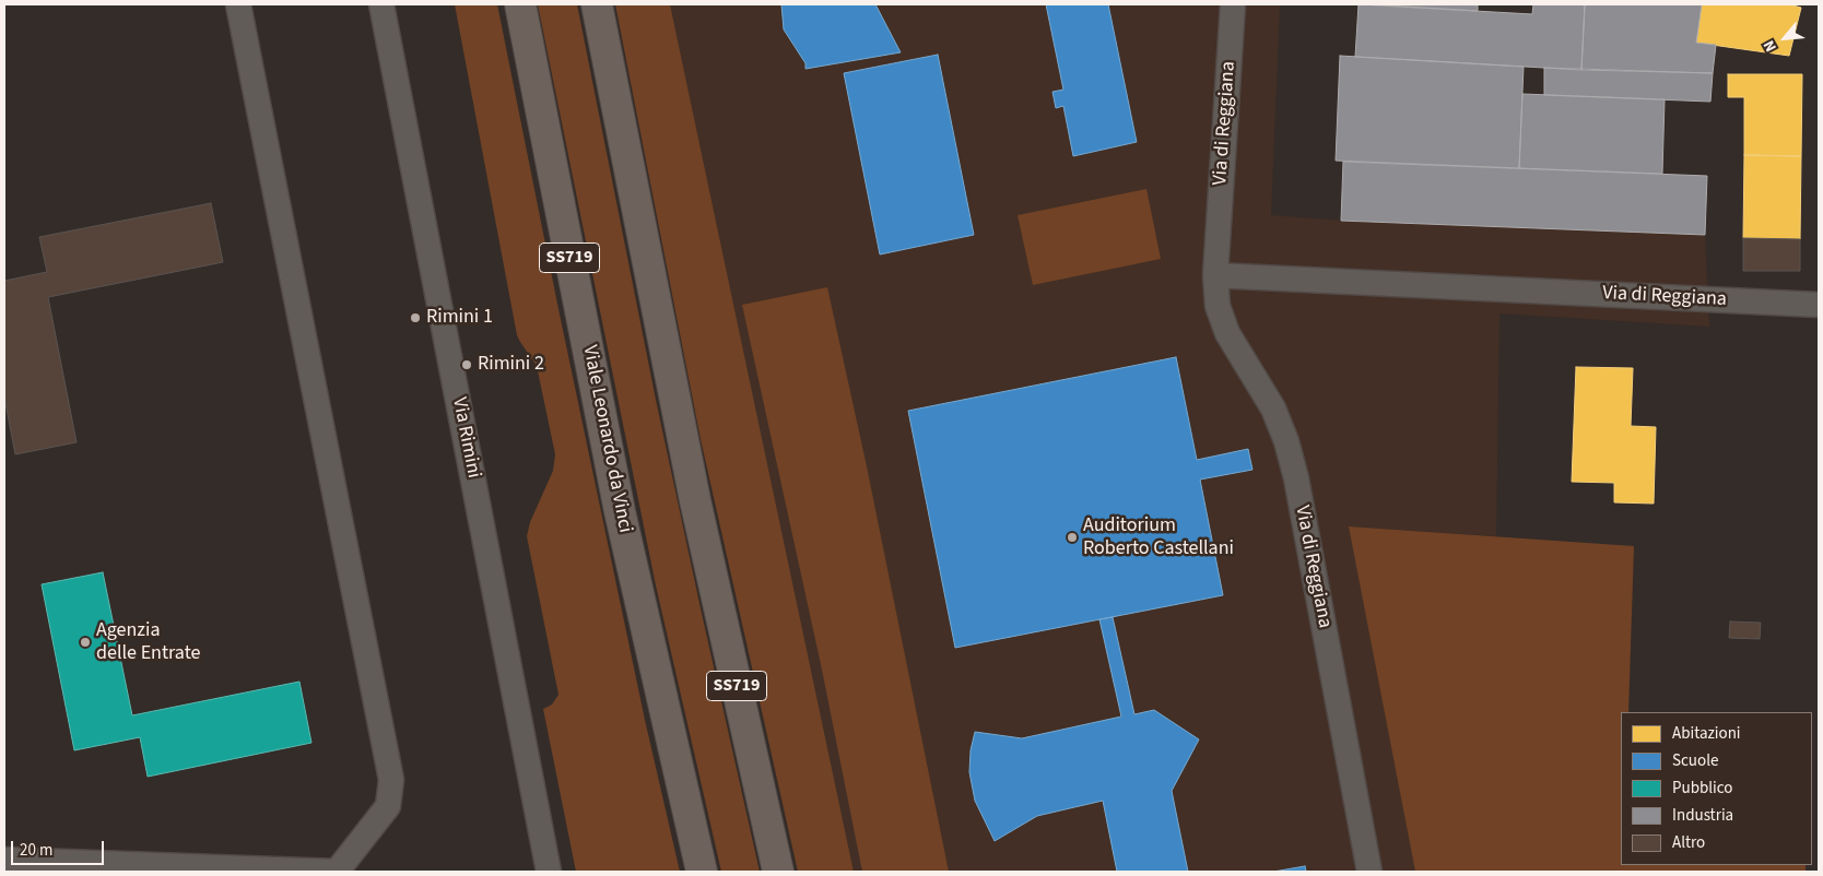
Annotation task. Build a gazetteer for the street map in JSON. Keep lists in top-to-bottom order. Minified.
{"streets":{"highway":["SS719","Viale Leonardo da Vinci"],"street":["Via di Reggiana","Via Rimini"]},"places":["Rimini 1","Rimini 2","Auditorium Roberto Castellani","Agenzia delle Entrate"],"legend":["Abitazioni","Scuole","Pubblico","Industria","Altro"],"scale_bar":"20 m","north":"bottom left"}
